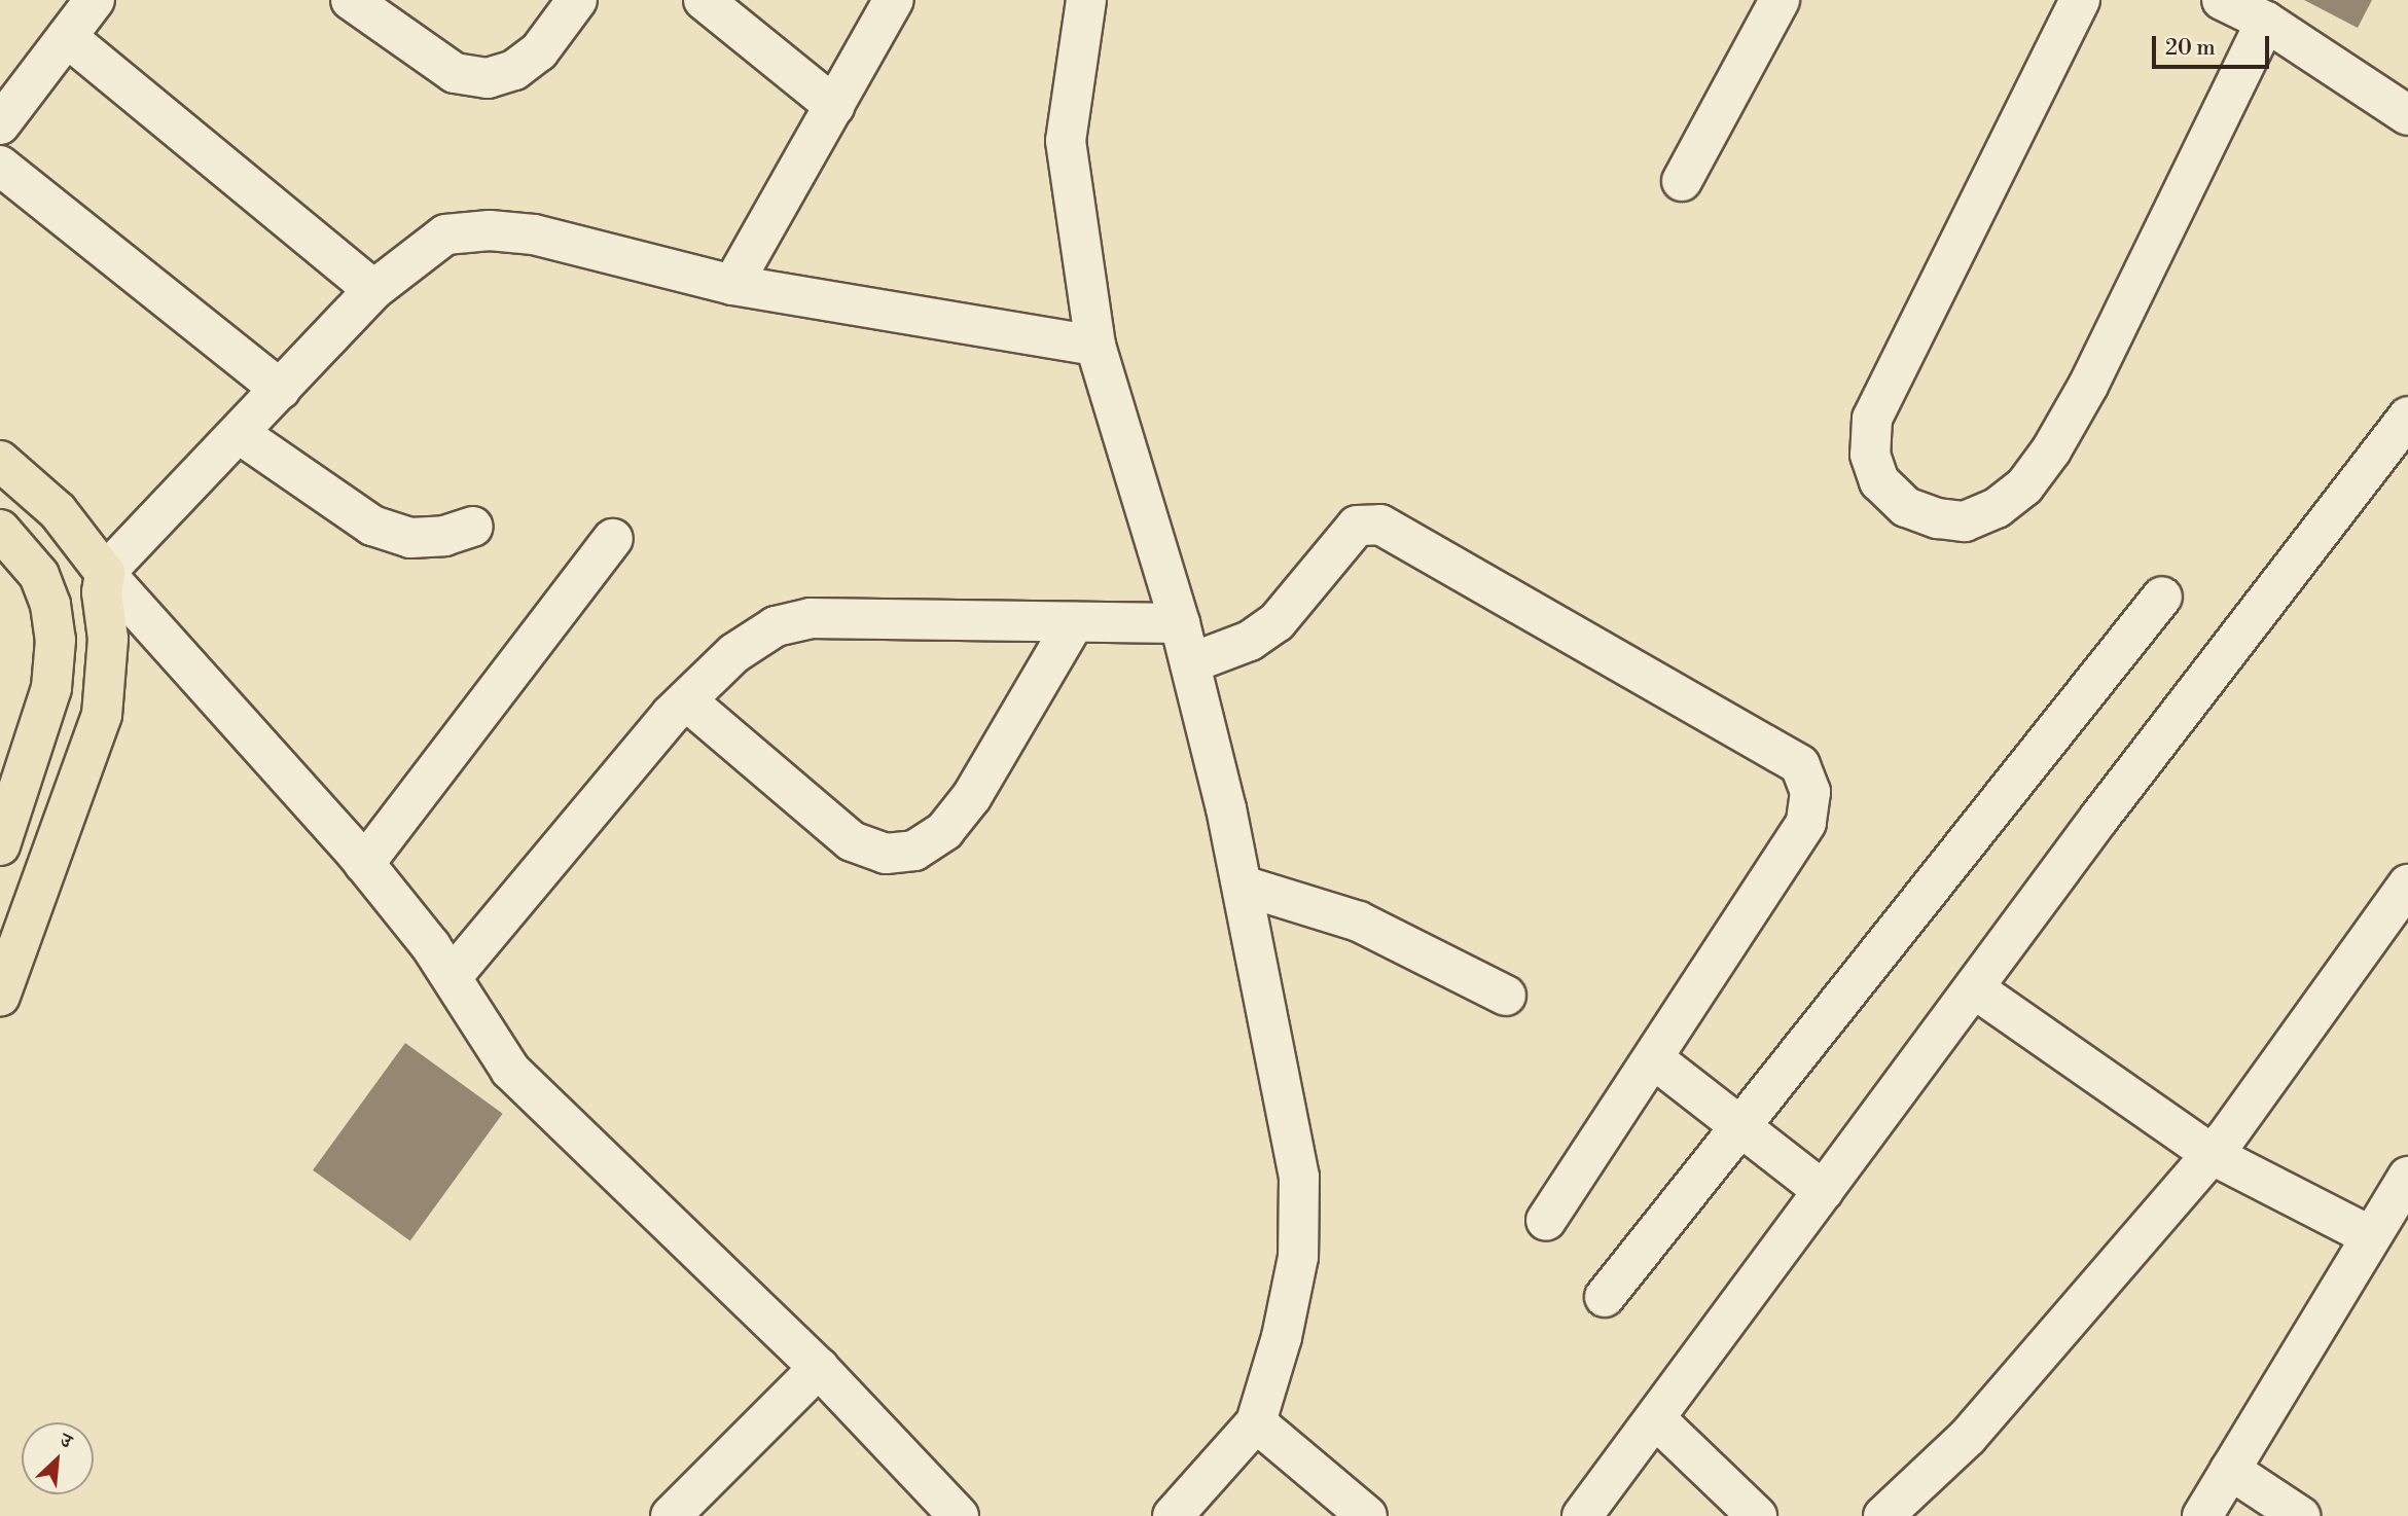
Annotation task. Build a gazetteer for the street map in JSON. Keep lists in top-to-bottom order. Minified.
{"scale_bar":"20 m","north":"top right"}
